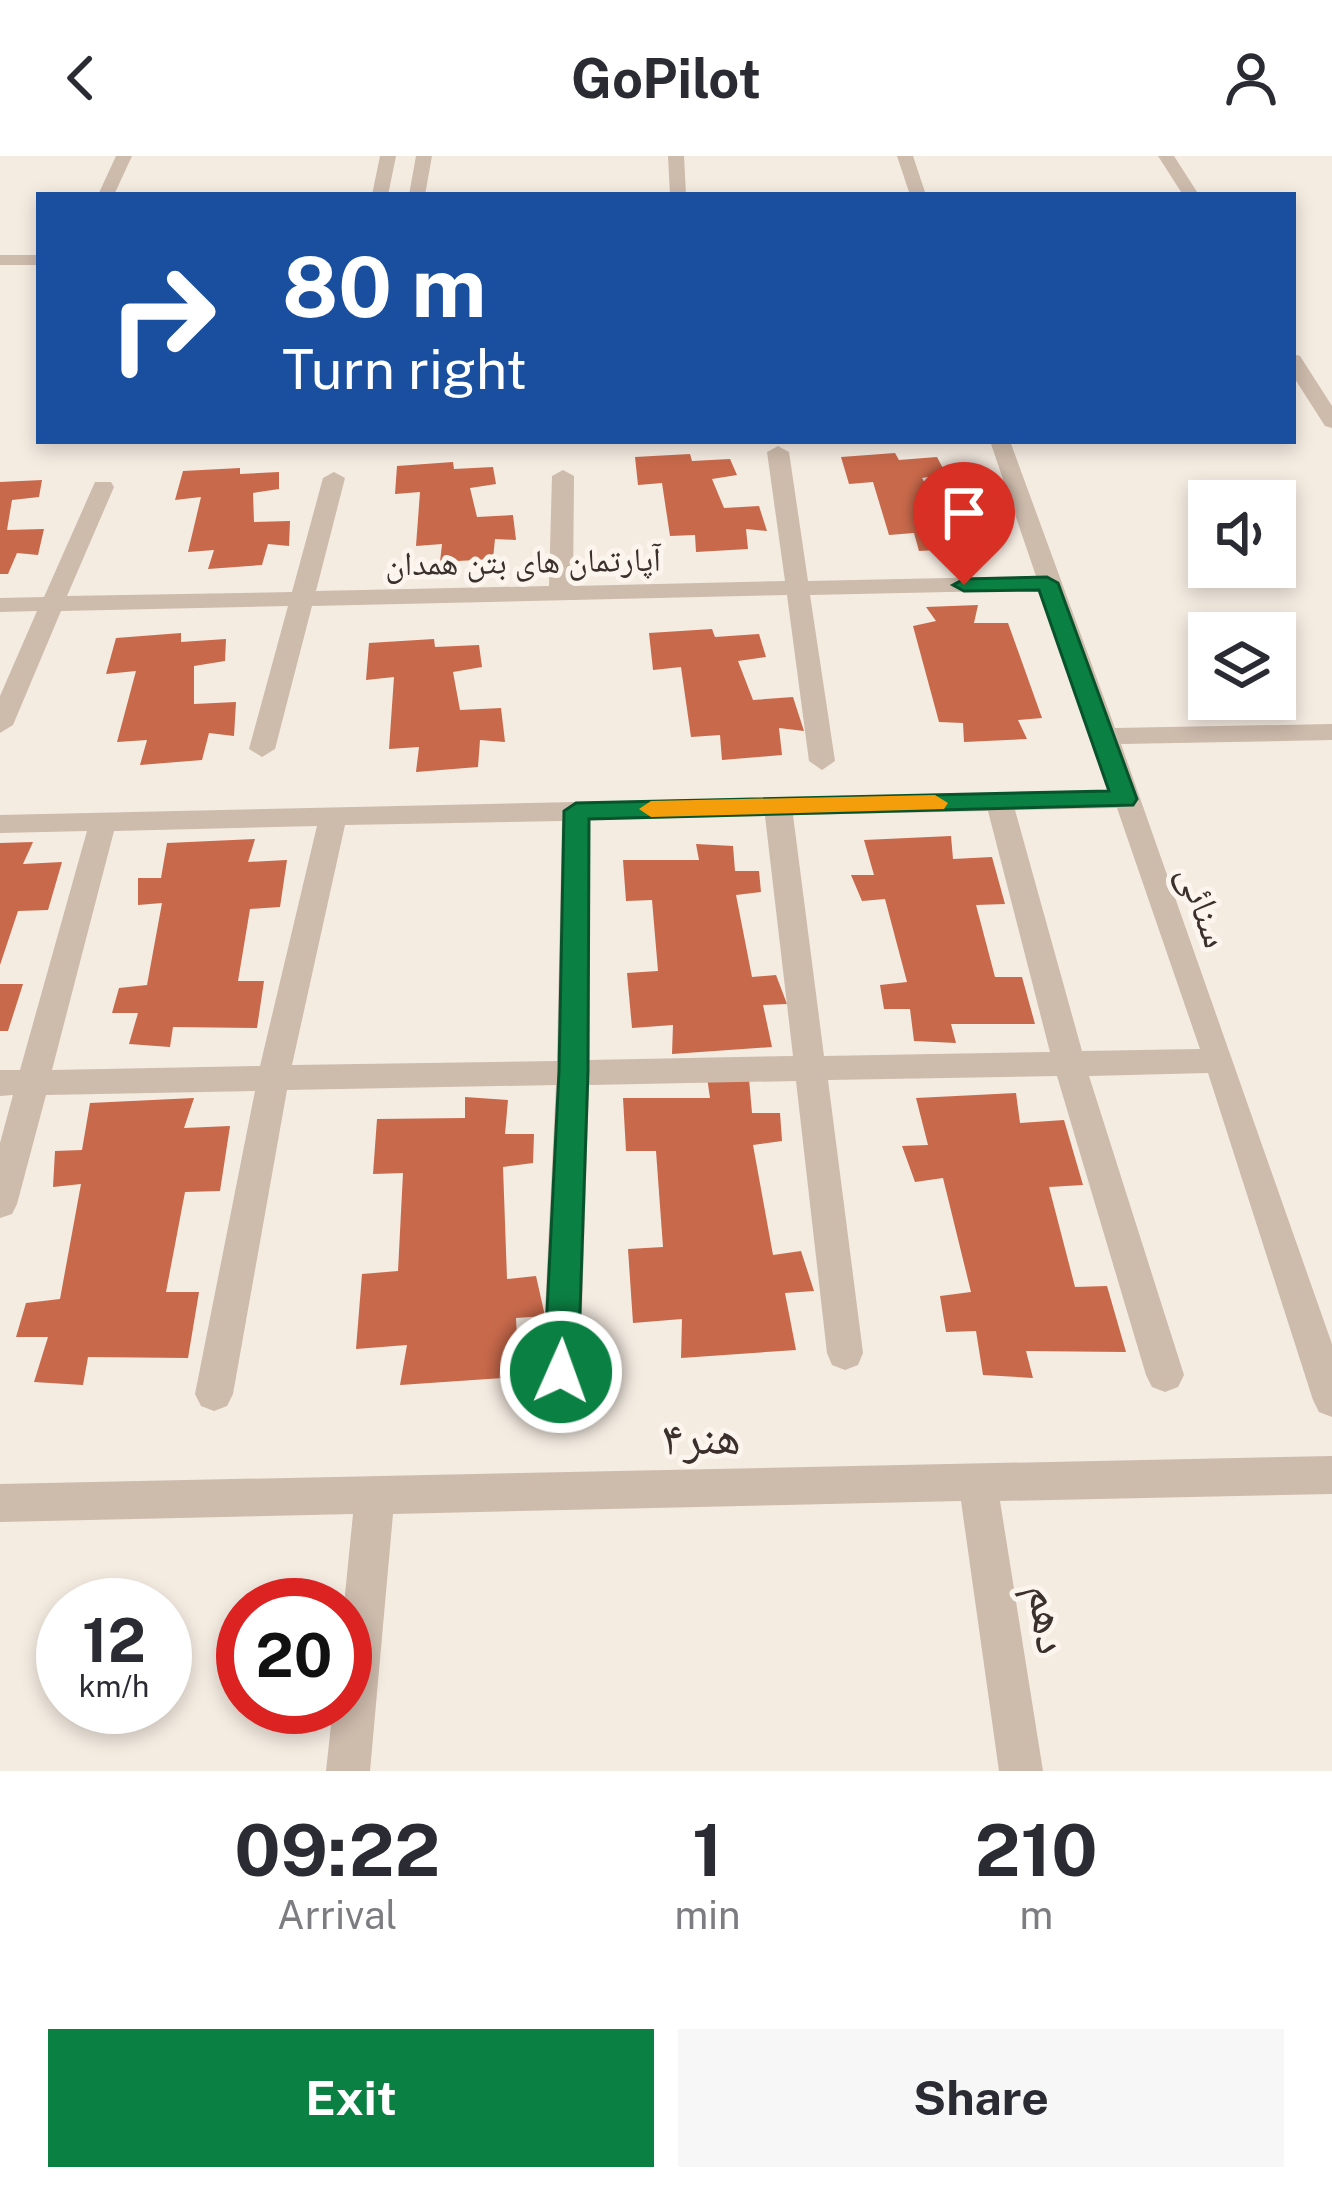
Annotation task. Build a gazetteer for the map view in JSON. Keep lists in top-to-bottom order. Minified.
{"streets":{"street":["آپارتمان های بتن همدان","سنائی","هنر۴","دهم"]},"crossings":[["آپارتمان های بتن همدان","سنائی"],["هنر۴","دهم"]],"page":{"header":"GoPilot","turn":["80 m","Turn right"],"speed":"12 km/h","limit":"20","eta":["09:22","Arrival","1","min","210","m"],"buttons":["Exit","Share"]}}
